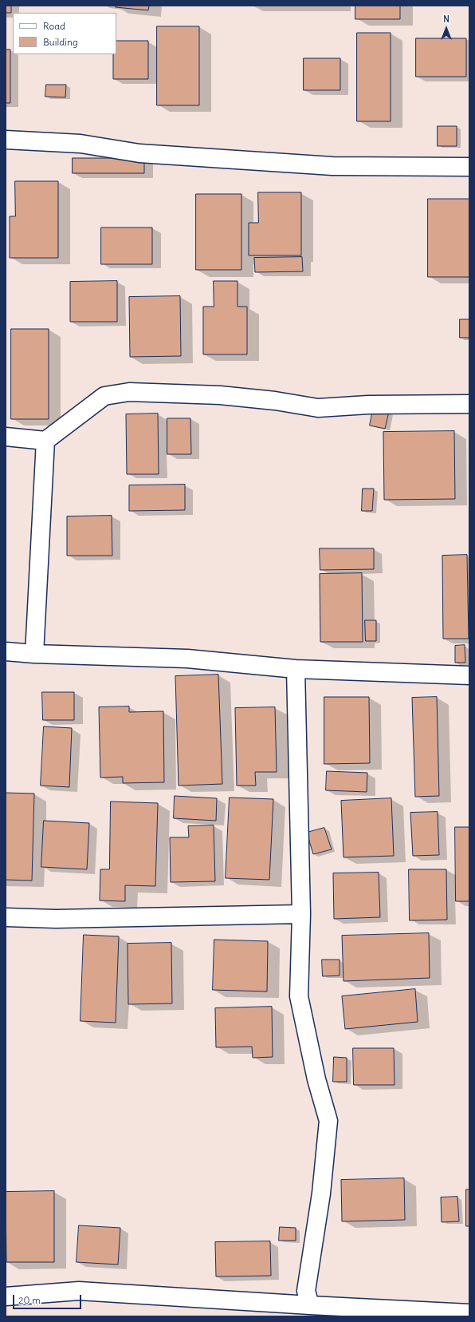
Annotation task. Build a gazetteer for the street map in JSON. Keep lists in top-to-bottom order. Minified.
{"legend":["Road","Building"],"scale_bar":"20 m","north":"top"}
